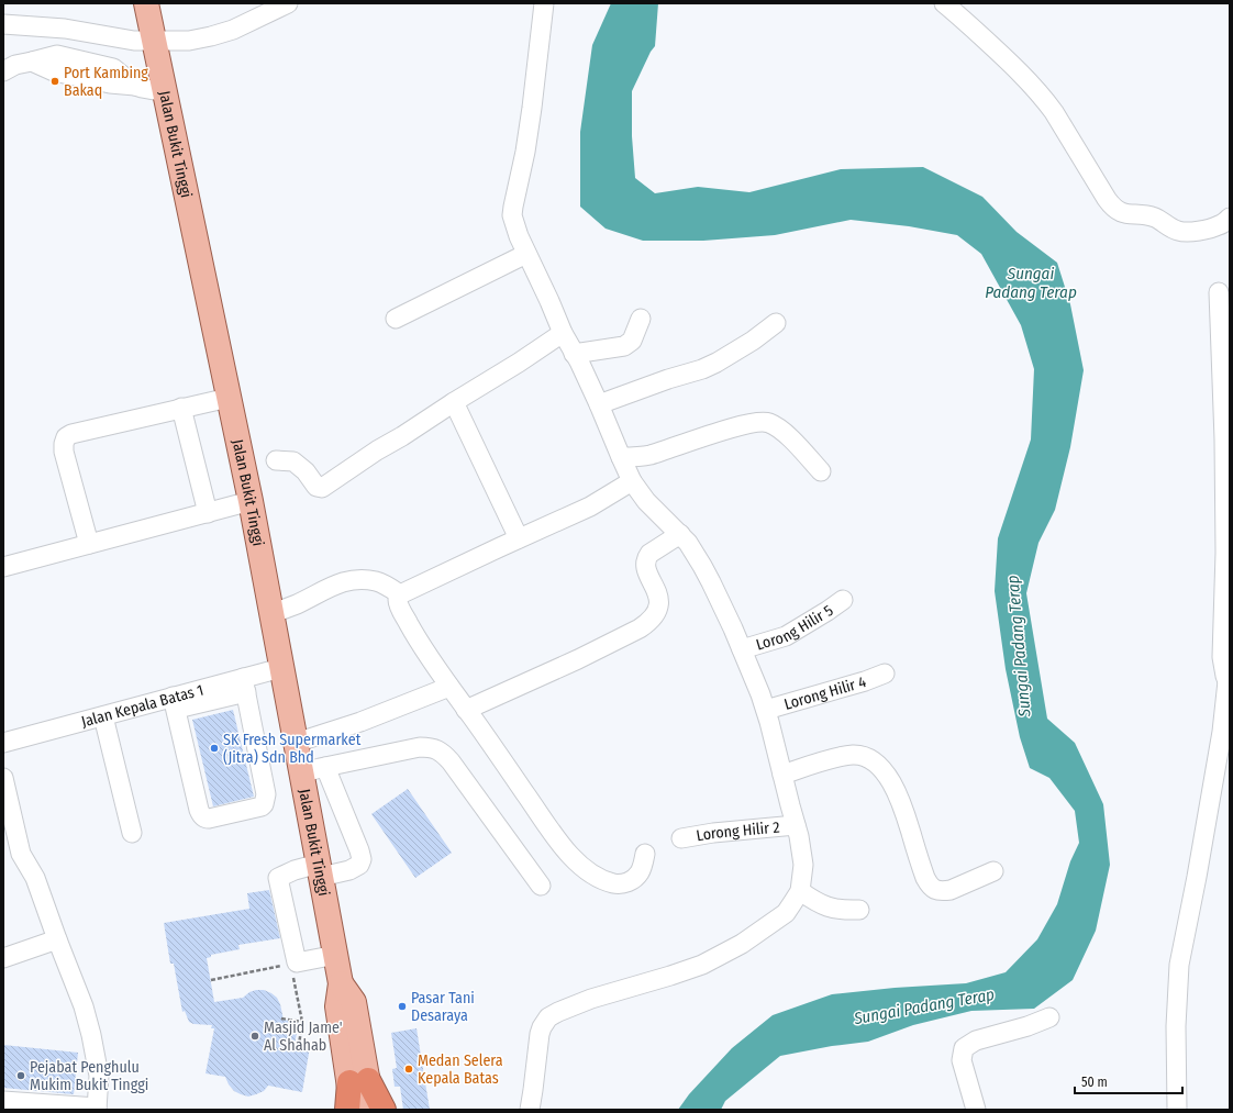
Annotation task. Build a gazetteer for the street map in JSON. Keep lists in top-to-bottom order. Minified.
{"streets":{"main road":["Jalan Bukit Tinggi"],"street":["Lorong Hilir 5","Lorong Hilir 4","Jalan Kepala Batas 1","Lorong Hilir 2"]},"crossings":[["Jalan Bukit Tinggi","Jalan Kepala Batas 1"]],"water":["Sungai Padang Terap"],"places":["Port Kambing Bakaq","SK Fresh Supermarket (Jitra) Sdn Bhd","Pasar Tani Desaraya","Masjid Jame' Al Shahab","Medan Selera Kepala Batas","Pejabat Penghulu Mukim Bukit Tinggi"],"scale_bar":"50 m"}
